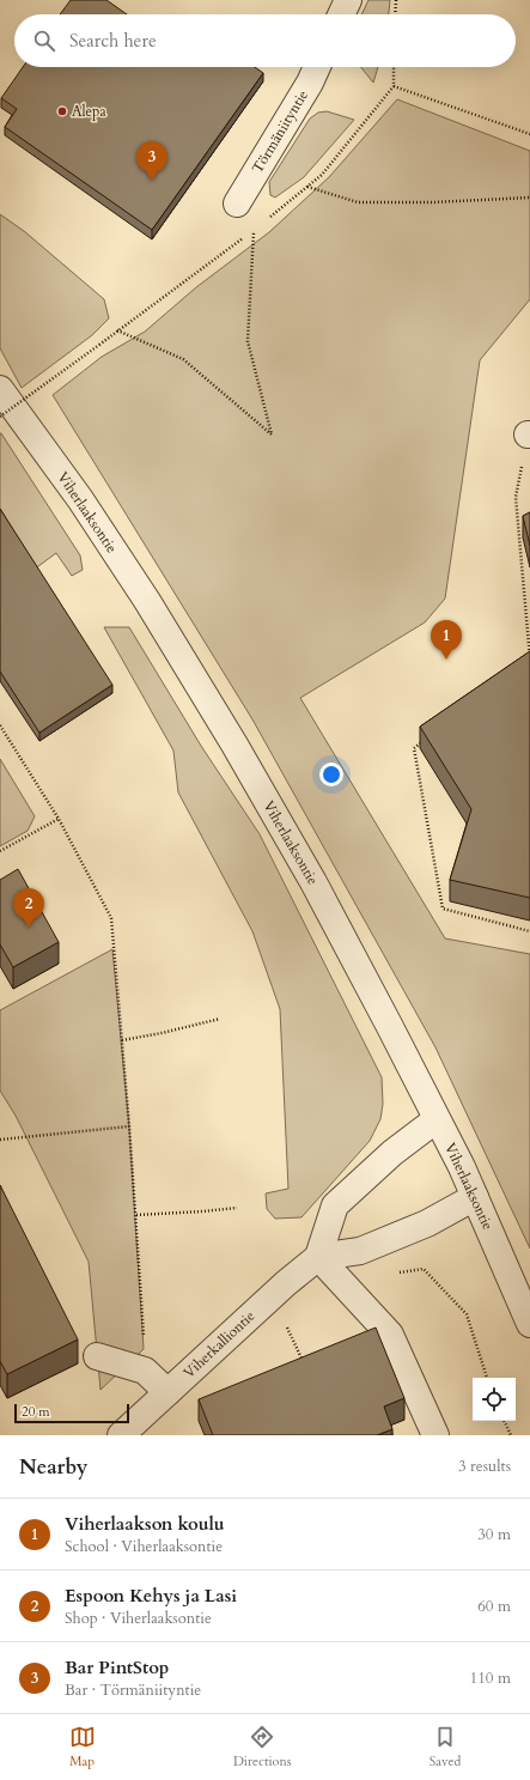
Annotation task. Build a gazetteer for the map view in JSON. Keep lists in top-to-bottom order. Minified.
{"streets":{"street":["Törmäniityntie","Viherlaaksontie","Viherkalliontie"]},"places":["Alepa"],"scale_bar":"20 m","page":{"search":"Search here","pins":["3","1","2"],"scale":"20 m","heading":["Nearby","3 results"],"list":[{"mark":"1","name":"Viherlaakson koulu","note":"School · Viherlaaksontie","value":"30 m"},{"mark":"2","name":"Espoon Kehys ja Lasi","note":"Shop · Viherlaaksontie","value":"60 m"},{"mark":"3","name":"Bar PintStop","note":"Bar · Törmäniityntie","value":"110 m"}],"nav":["Map","Directions","Saved"]}}
